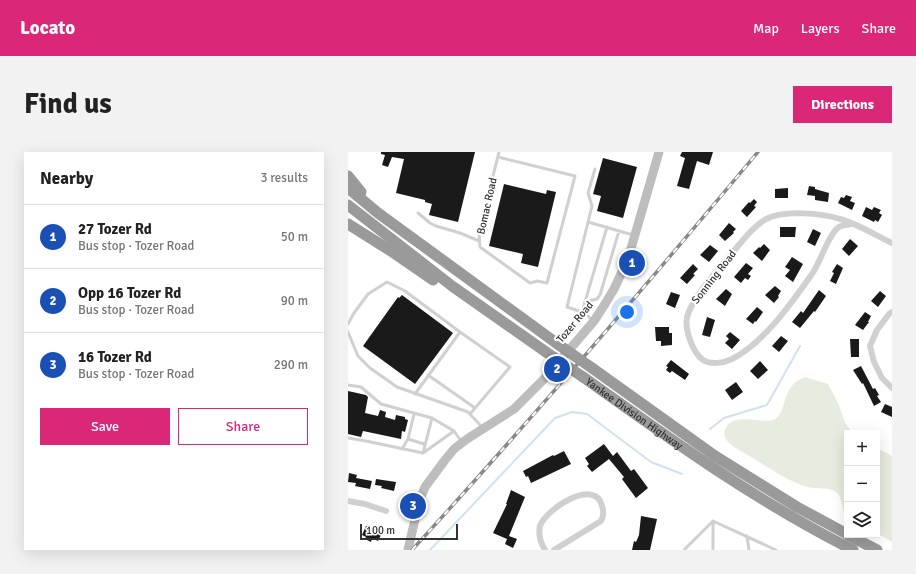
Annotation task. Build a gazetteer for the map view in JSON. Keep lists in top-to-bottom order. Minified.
{"streets":{"highway":["Yankee Division Highway"],"main road":["Tozer Road"],"street":["Sonning Road"],"lane":["Bomac Road"]},"scale_bar":"100 m","page":{"header":"Locato","nav":["Map","Layers","Share"],"buttons":["Directions",["Save","Share"]],"title":"Find us","heading":["Nearby","3 results"],"list":[{"mark":"1","name":"27 Tozer Rd","note":"Bus stop · Tozer Road","value":"50 m"},{"mark":"2","name":"Opp 16 Tozer Rd","note":"Bus stop · Tozer Road","value":"90 m"},{"mark":"3","name":"16 Tozer Rd","note":"Bus stop · Tozer Road","value":"290 m"}],"pins":["1","2","3"],"map_buttons":["+","−"],"scale":"100 m"}}
